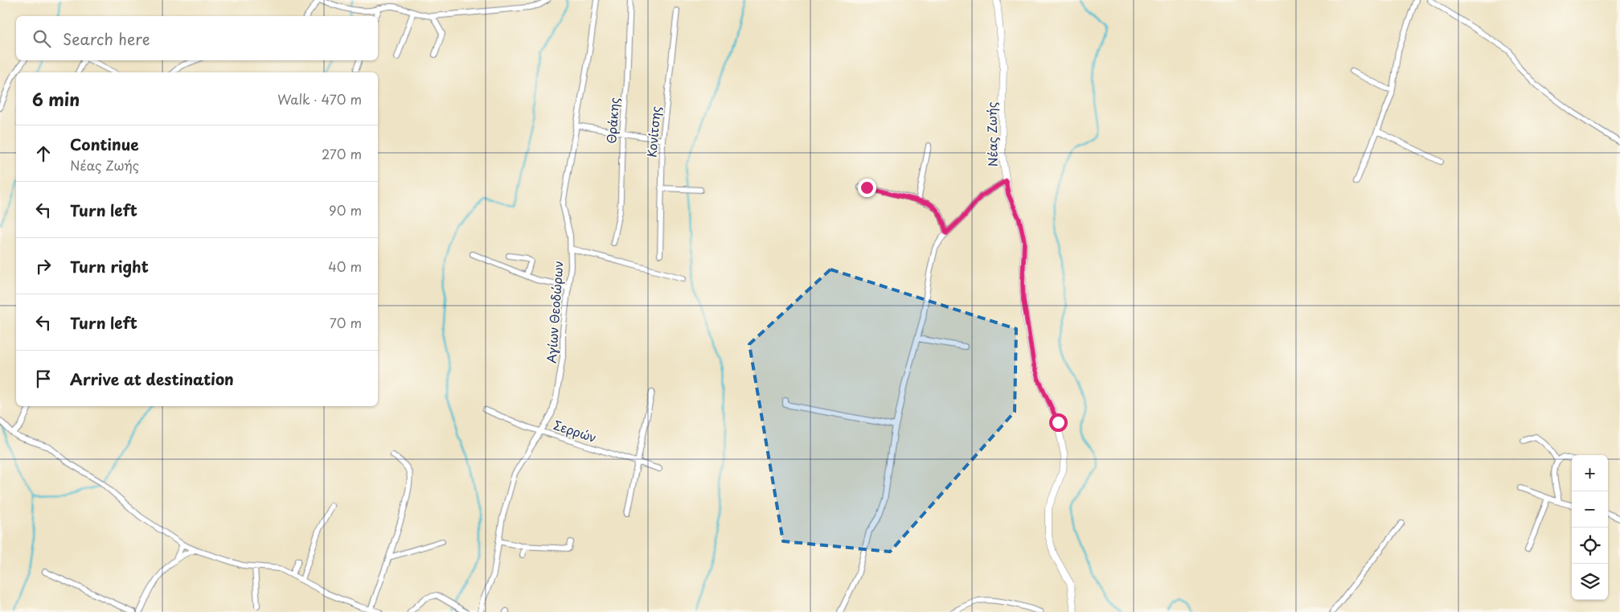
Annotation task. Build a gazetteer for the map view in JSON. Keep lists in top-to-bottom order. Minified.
{"streets":{"street":["Θράκης","Κονίτσης","Νέας Ζωής","Αγίων Θεοδώρων","Σερρών"]},"crossings":[["Αγίων Θεοδώρων","Σερρών"]],"page":{"search":"Search here","heading":["6 min","Walk · 470 m"],"list":[["Continue","Νέας Ζωής","270 m"],["Turn left","90 m"],["Turn right","40 m"],["Turn left","70 m"],"Arrive at destination"],"map_buttons":["+","−"]}}
